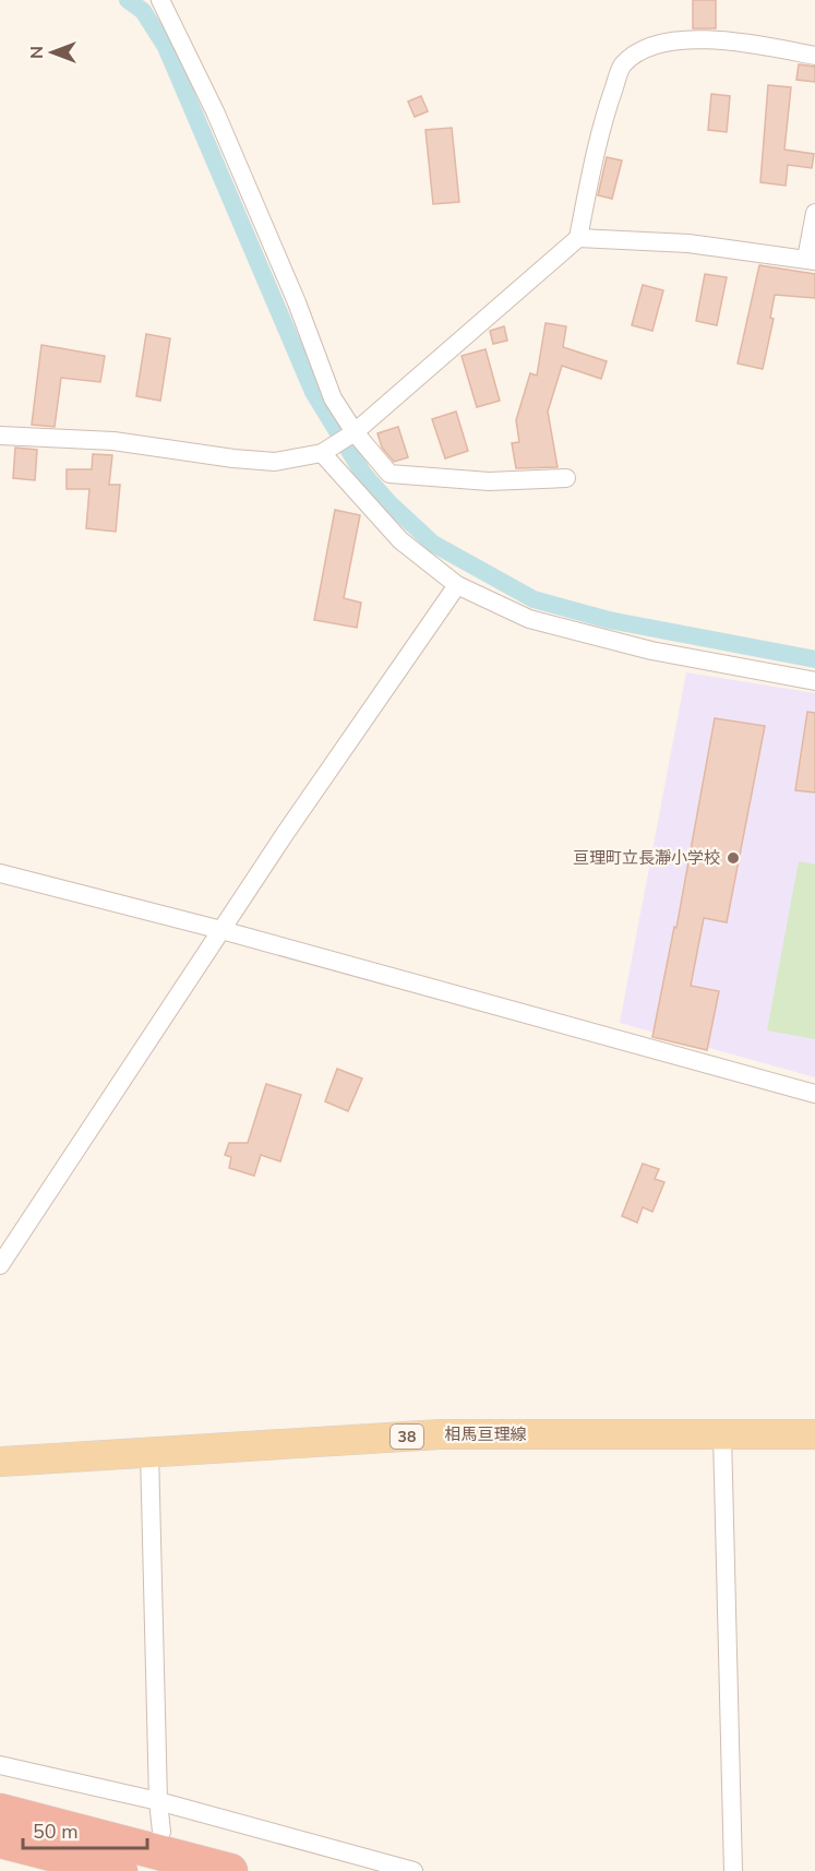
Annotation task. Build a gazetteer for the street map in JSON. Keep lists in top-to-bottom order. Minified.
{"streets":{"main road":["相馬亘理線","38"]},"places":["亘理町立長瀞小学校"],"scale_bar":"50 m","north":"left"}
